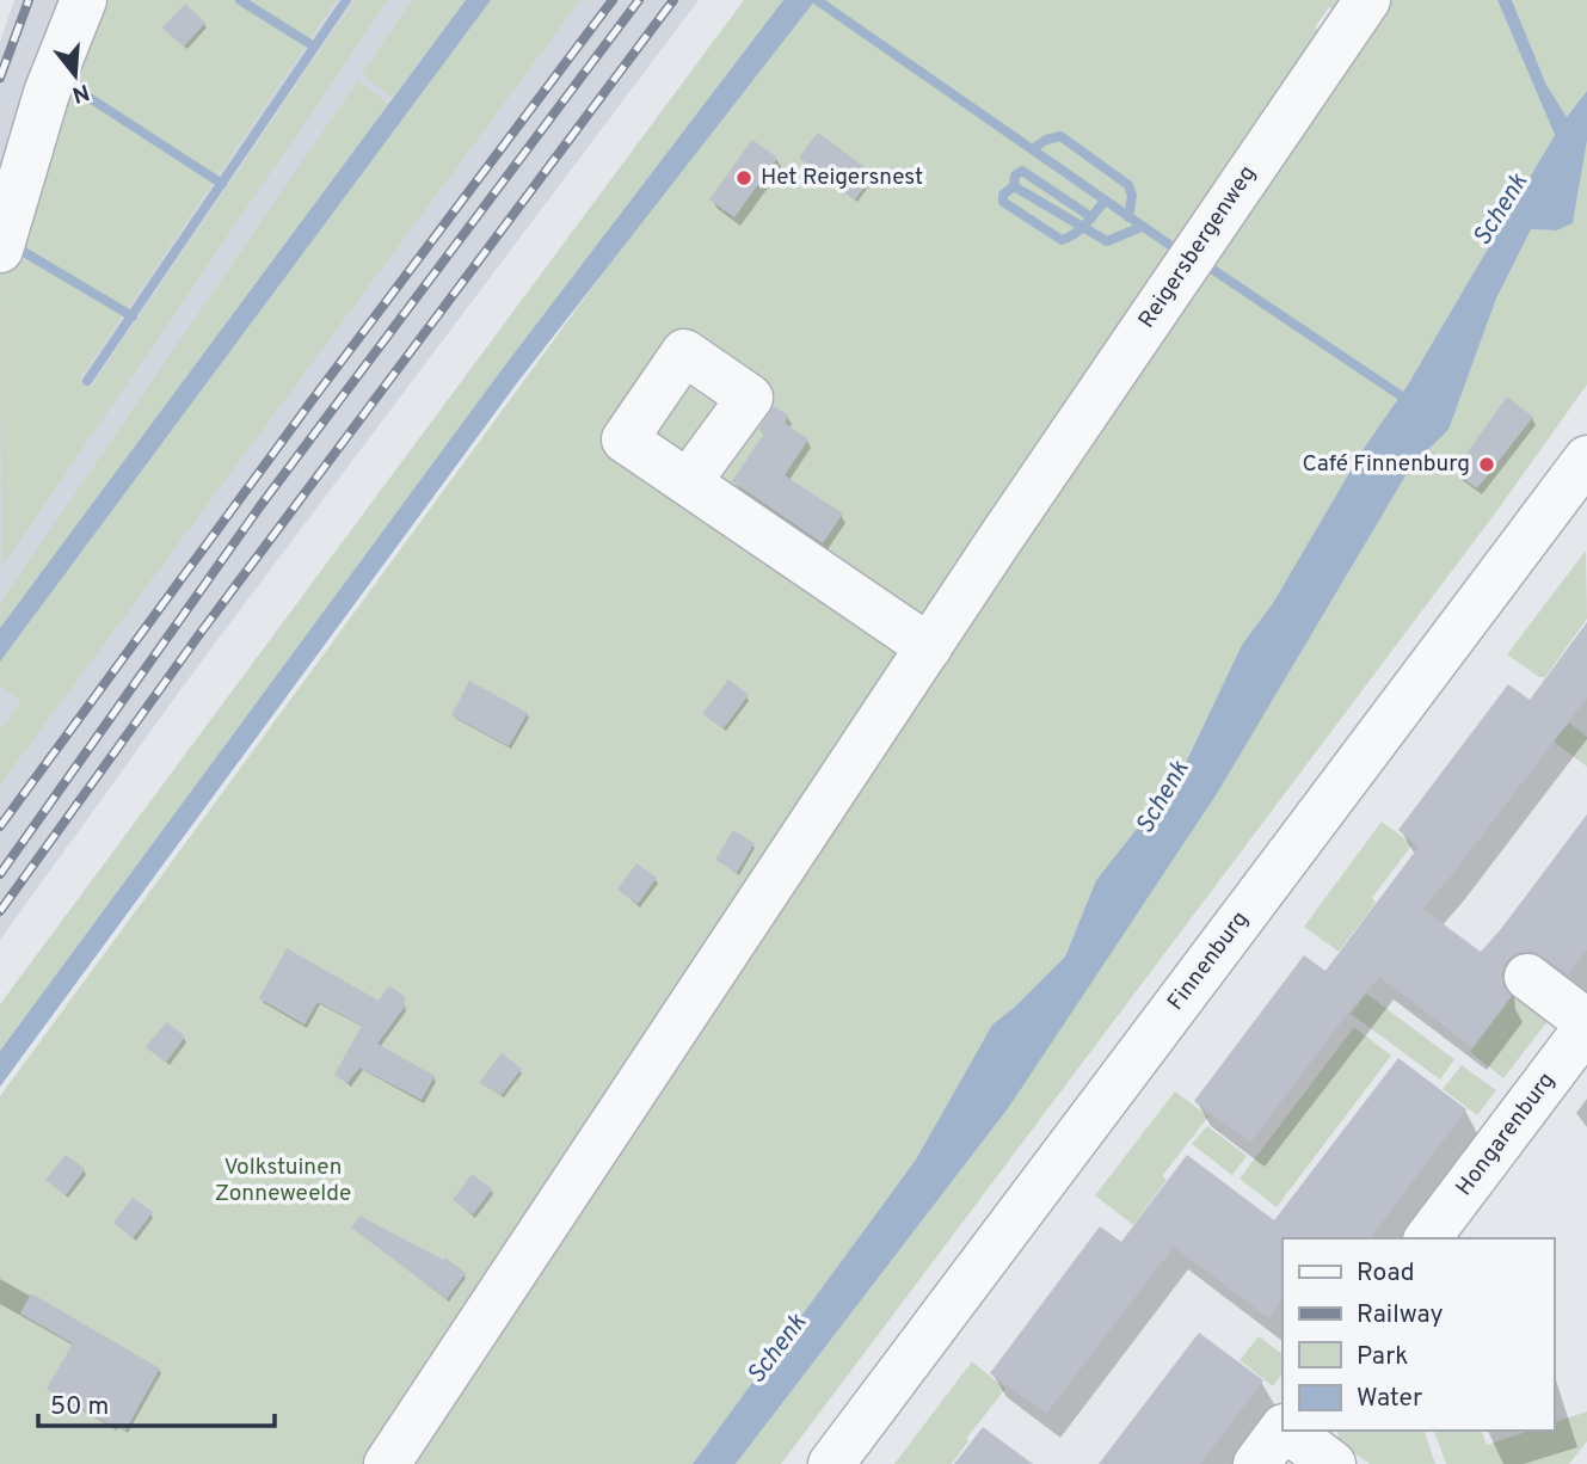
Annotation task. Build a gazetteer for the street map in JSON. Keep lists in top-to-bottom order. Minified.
{"streets":{"street":["Reigersbergenweg","Finnenburg","Hongarenburg"]},"water":["Schenk"],"parks":["Volkstuinen Zonneweelde"],"places":["Het Reigersnest","Café Finnenburg"],"legend":["Road","Railway","Park","Water"],"scale_bar":"50 m","north":"bottom"}
